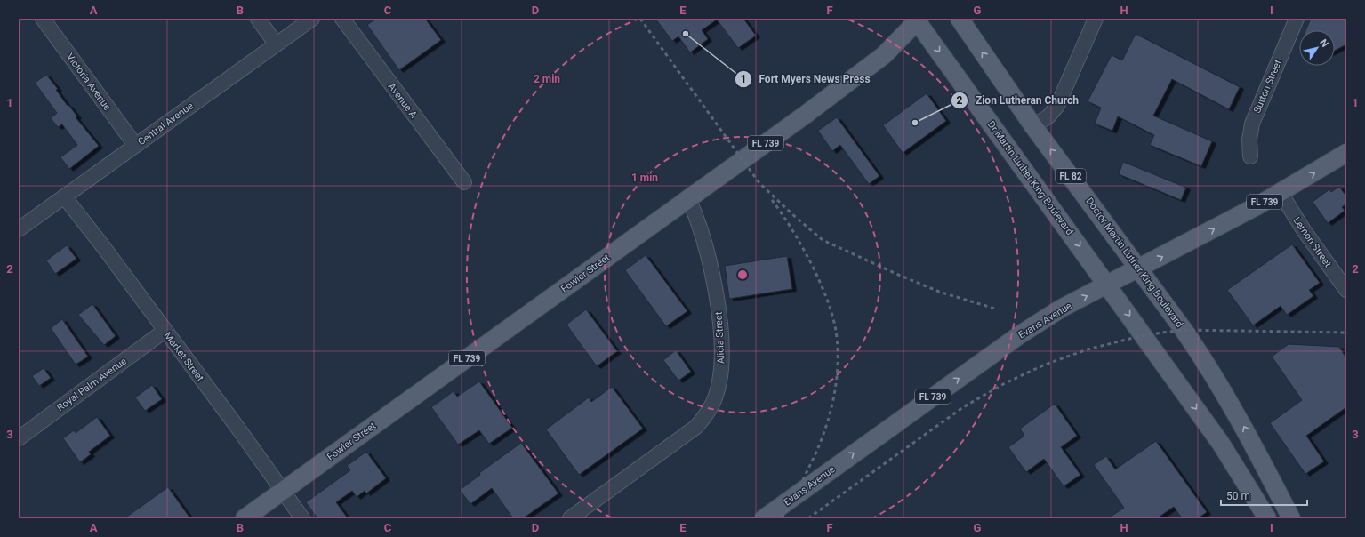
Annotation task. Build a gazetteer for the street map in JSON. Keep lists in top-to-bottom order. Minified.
{"streets":{"main road":["FL 739","FL 82","Dr Martin Luther King Boulevard","Doctor Martin Luther King Boulevard","Fowler Street","Evans Avenue"],"street":["Victoria Avenue","Sutton Street","Avenue A","Central Avenue","Lemon Street","Alicia Street","Market Street","Royal Palm Avenue"]},"crossings":[["Victoria Avenue","Central Avenue"],["Central Avenue","Market Street"],["Dr Martin Luther King Boulevard","Fowler Street"],["Dr Martin Luther King Boulevard","Evans Avenue"],["Lemon Street","Evans Avenue"],["Doctor Martin Luther King Boulevard","Evans Avenue"],["Fowler Street","Alicia Street"],["Fowler Street","Market Street"],["Market Street","Royal Palm Avenue"]],"one_way":["Dr Martin Luther King Boulevard","Evans Avenue"],"places":["Fort Myers News Press","Zion Lutheran Church"],"scale_bar":"50 m","north":"top right","grid":{"columns":["A","B","C","D","E","F","G","H","I"],"rows":["1","2","3"]},"rings":["2 min","1 min"]}
